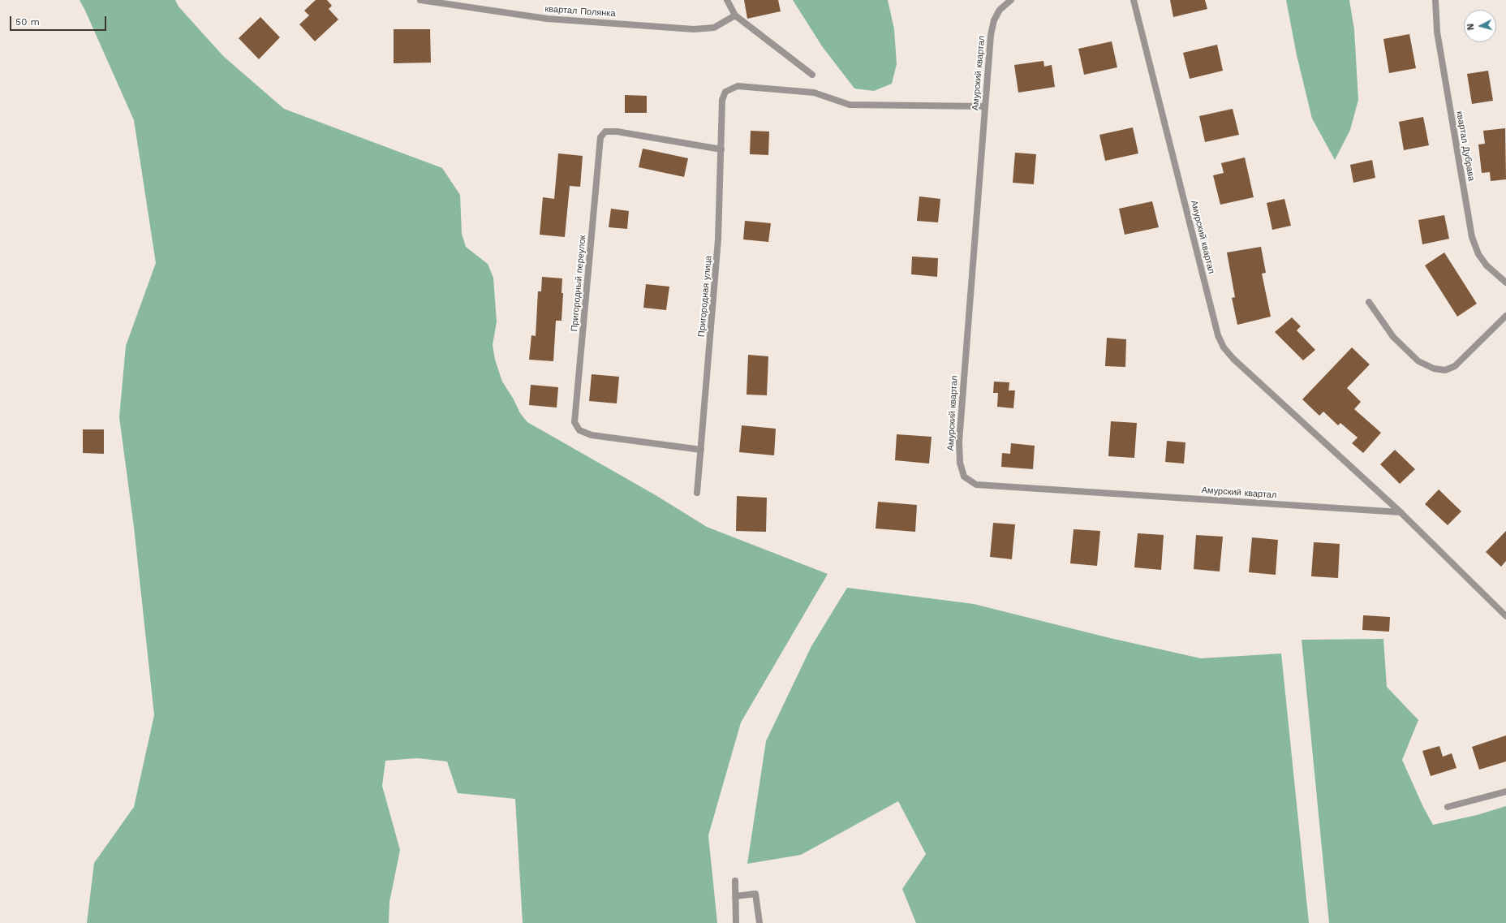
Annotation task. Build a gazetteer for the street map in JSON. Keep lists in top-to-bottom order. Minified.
{"streets":{"street":["квартал Полянка","Амурский квартал","квартал Дубрава","Пригородный переулок","Пригородная улица"]},"crossings":[["Амурский квартал","Пригородная улица"],["Пригородный переулок","Пригородная улица"]],"scale_bar":"50 m","north":"left"}
